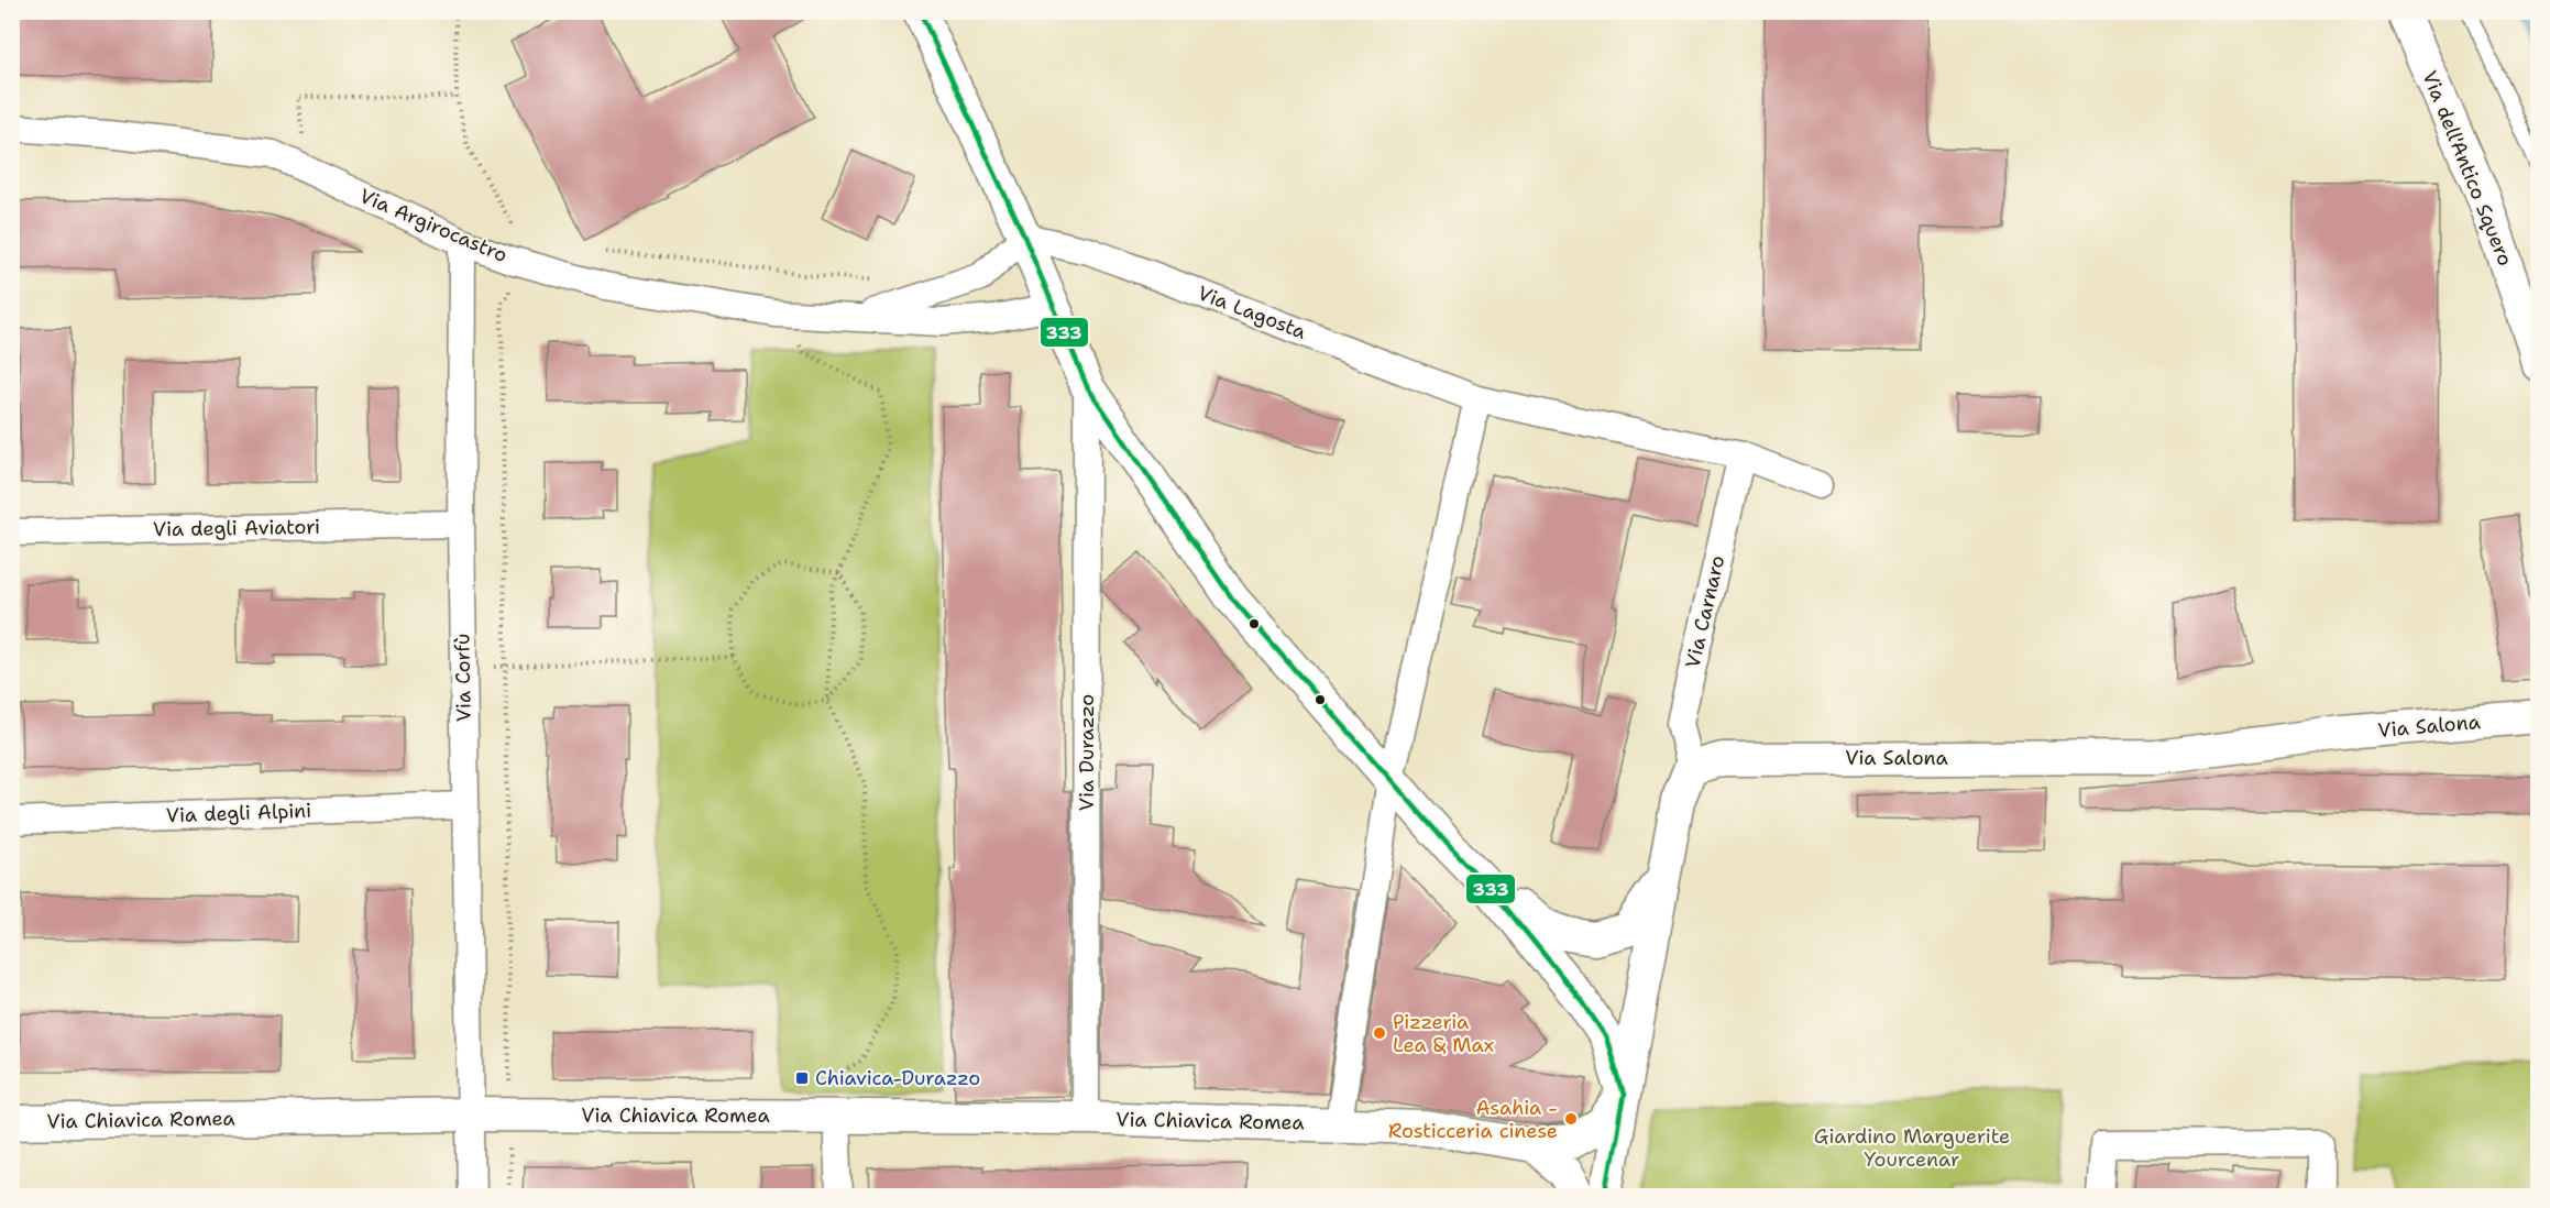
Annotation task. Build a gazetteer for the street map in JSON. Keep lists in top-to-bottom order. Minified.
{"streets":{"street":["Via dell'Antico Squero","Via Argirocastro","Via Lagosta","Via degli Aviatori","Via Carnaro","Via Corfù","Via Salona","Via Durazzo","Via degli Alpini","Via Chiavica Romea"]},"crossings":[["Via Argirocastro","Via Lagosta"],["Via Argirocastro","Via Corfù"],["Via Lagosta","Via Carnaro"],["Via degli Aviatori","Via Corfù"],["Via Carnaro","Via Salona"],["Via Corfù","Via degli Alpini"],["Via Corfù","Via Chiavica Romea"],["Via Durazzo","Via Chiavica Romea"]],"parks":["Giardino Marguerite Yourcenar"],"places":{"other":["Pizzeria Lea & Max","Asahia - Rosticceria cinese"],"transit":["Chiavica-Durazzo"]},"lines":["transit line 333"]}
